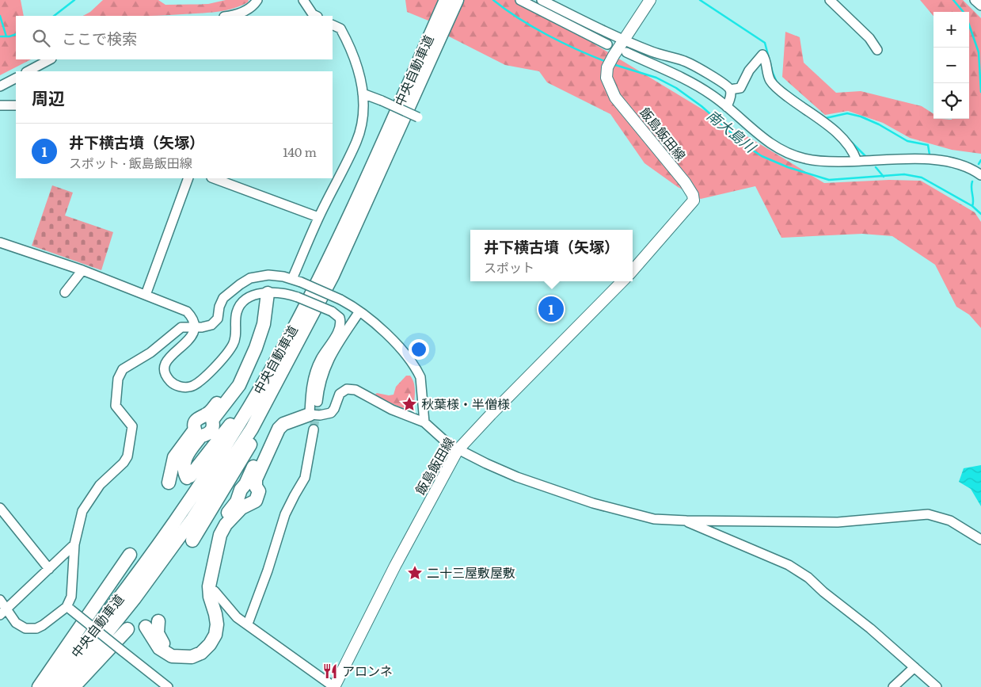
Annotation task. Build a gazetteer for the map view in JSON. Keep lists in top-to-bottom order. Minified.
{"streets":{"highway":["中央自動車道"],"main road":["飯島飯田線"]},"water":["南大島川"],"places":{"place":["秋葉様・半僧様","二十三屋敷屋敷"],"restaurant":["アロンネ"]},"page":{"map_buttons":["+","−"],"search":"ここで検索","heading":"周辺","list":[{"mark":"1","name":"井下横古墳（矢塚）","note":"スポット · 飯島飯田線","value":"140 m"}],"popup":["井下横古墳（矢塚）","スポット"],"pins":"1"}}
